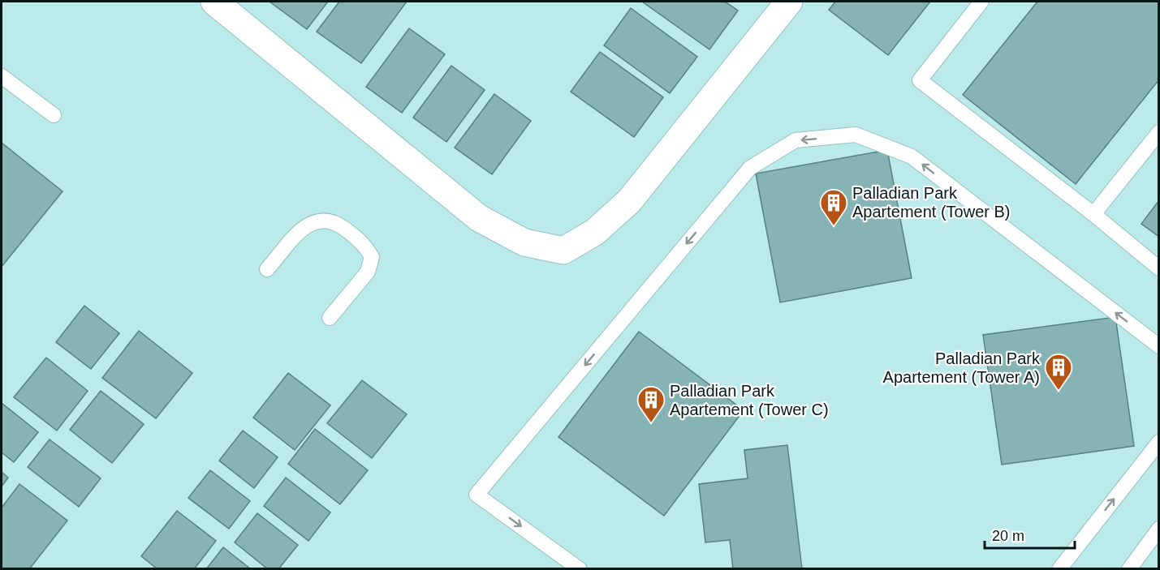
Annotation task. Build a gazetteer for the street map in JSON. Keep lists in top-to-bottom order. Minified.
{"places":{"building":["Palladian Park Apartement (Tower B)","Palladian Park Apartement (Tower A)","Palladian Park Apartement (Tower C)"]},"scale_bar":"20 m"}
